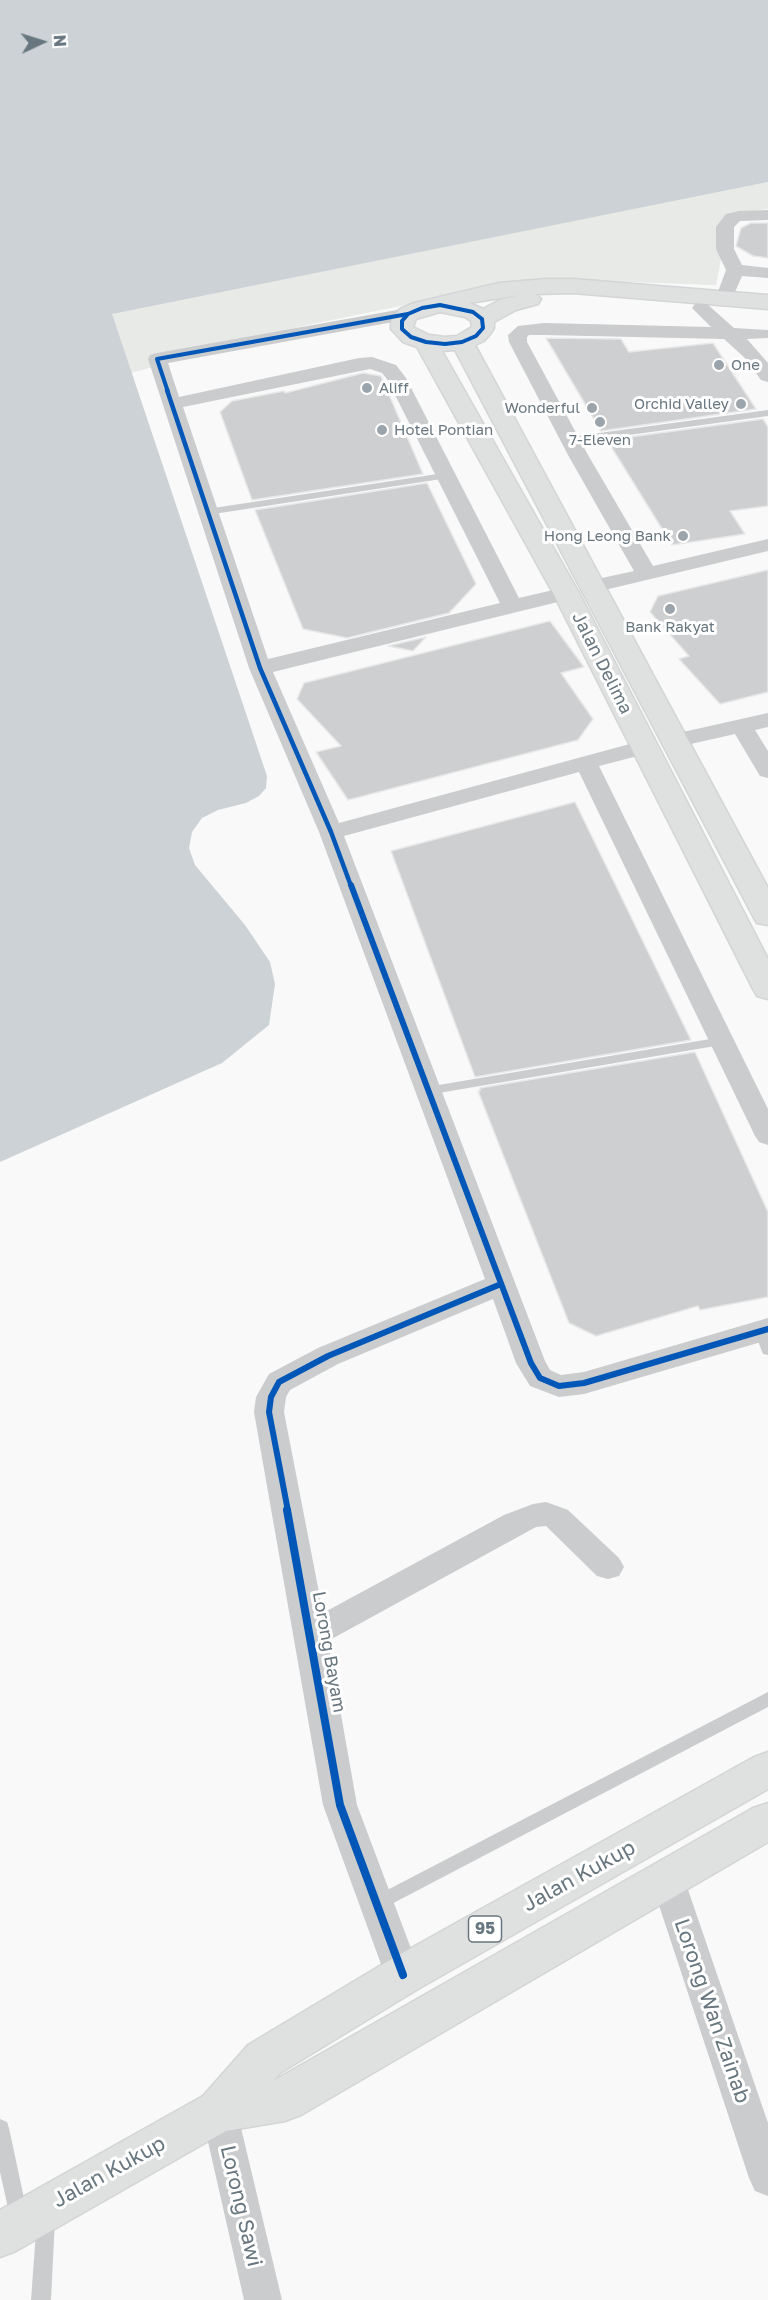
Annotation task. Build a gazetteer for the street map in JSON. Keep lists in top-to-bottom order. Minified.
{"streets":{"street":["Jalan Delima","Lorong Bayam","Jalan Kukup","95","Lorong Wan Zainab","Lorong Sawi"]},"crossings":[["Lorong Bayam","Jalan Kukup"],["Jalan Kukup","Lorong Wan Zainab"],["Jalan Kukup","Lorong Sawi"]],"places":["One","Aliff","Orchid Valley","Wonderful","7-Eleven","Hotel Pontian","Hong Leong Bank","Bank Rakyat"],"north":"right"}
